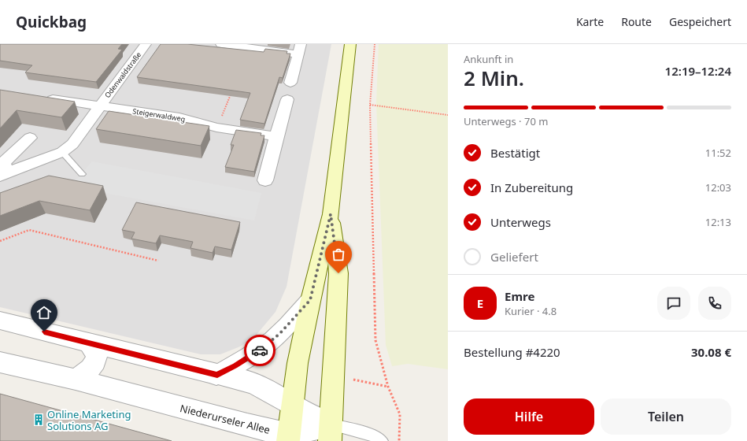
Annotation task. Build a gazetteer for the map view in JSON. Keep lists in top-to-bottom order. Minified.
{"streets":{"street":["Odenwaldstraße","Steigerwaldweg","Niederurseler Allee"]},"crossings":[["Odenwaldstraße","Steigerwaldweg"]],"places":{"building":["Online Marketing Solutions AG"]},"page":{"header":"Quickbag","nav":["Karte","Route","Gespeichert"],"heading":["2 Min.","Ankunft in","12:19–12:24"],"panel":["Emre","Kurier · 4.8","Bestellung #4220","30.08 €"],"bar":"Unterwegs · 70 m","list":[["Bestätigt","11:52"],["In Zubereitung","12:03"],["Unterwegs","12:13"],"Geliefert"],"round":"E","buttons":["Hilfe","Teilen"]}}
